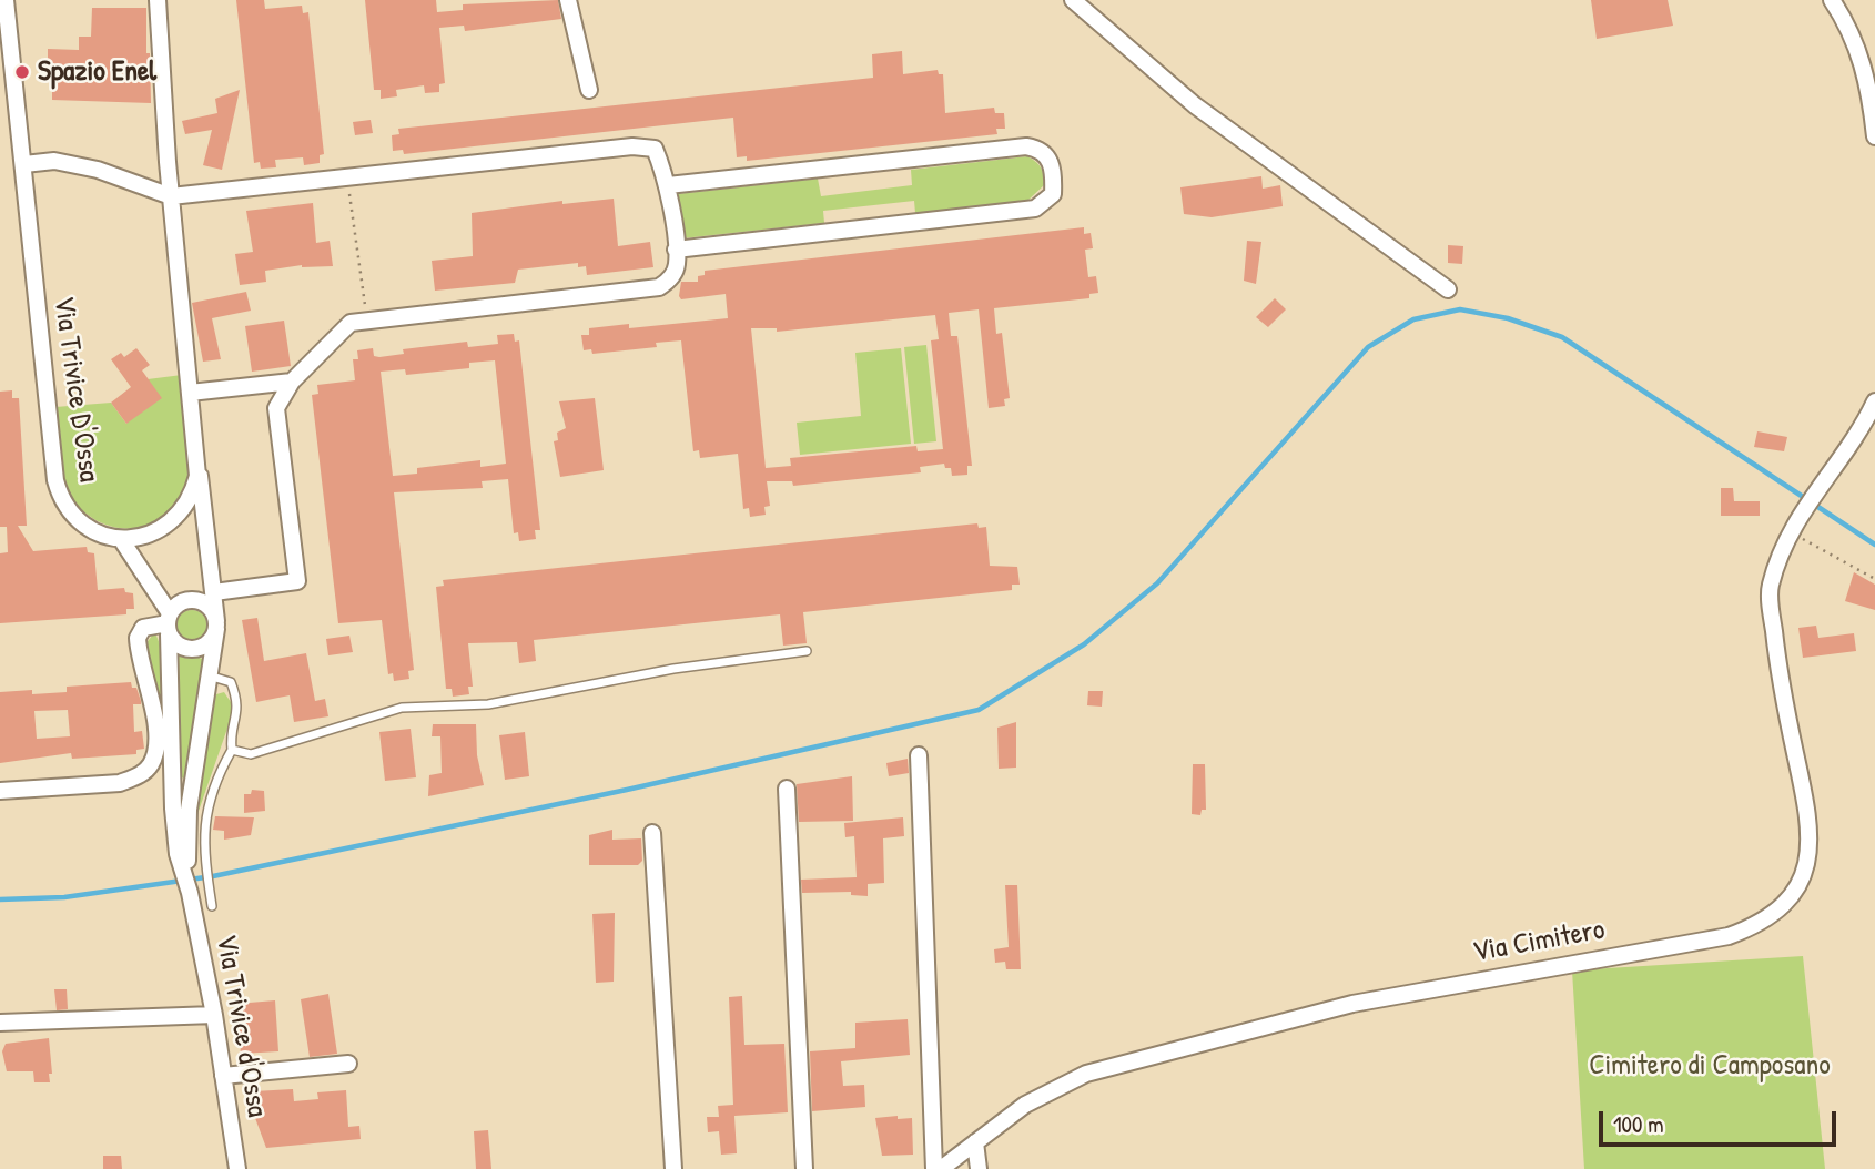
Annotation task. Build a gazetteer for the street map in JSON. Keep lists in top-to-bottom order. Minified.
{"streets":{"street":["Via Trivice D'Ossa","Via Cimitero","Via Trivice d'Ossa"]},"parks":["Cimitero di Camposano"],"places":["Spazio Enel"],"scale_bar":"100 m"}
